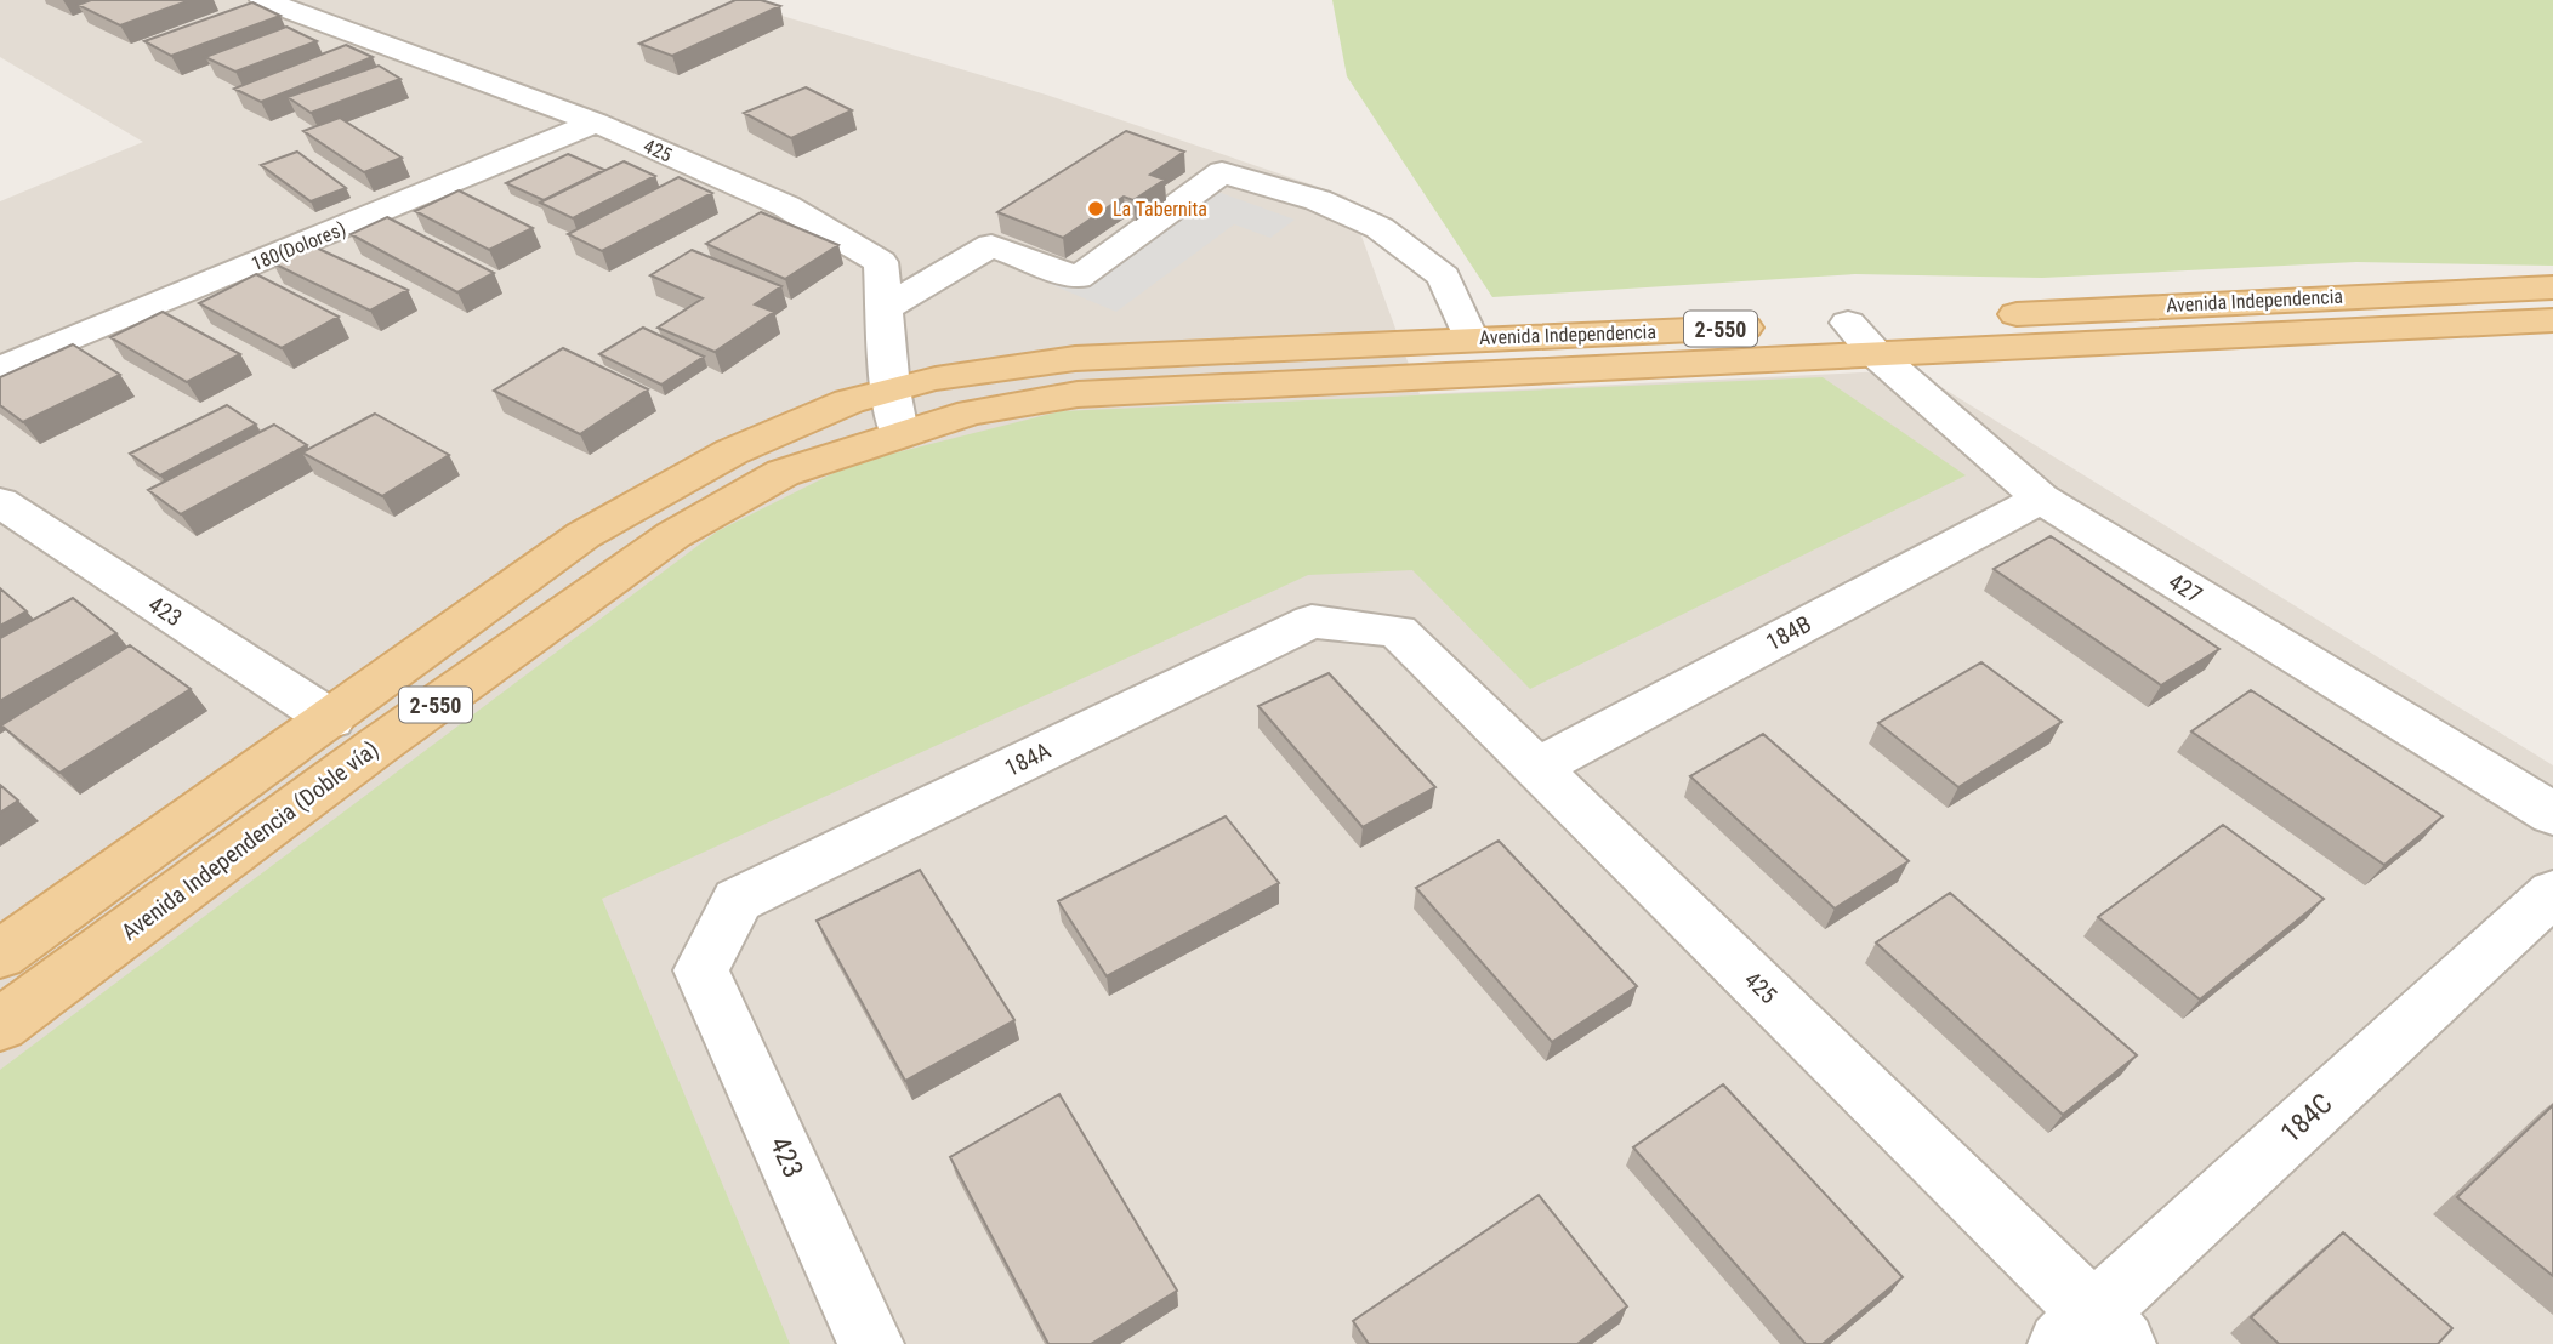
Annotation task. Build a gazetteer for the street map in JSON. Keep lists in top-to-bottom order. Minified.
{"streets":{"main road":["Avenida Independencia","2-550","Avenida Independencia (Doble vía)"],"street":["425","180(Dolores)","427","423","184B","184A","184C"]},"crossings":[["425","180(Dolores)"],["425","Avenida Independencia"],["425","184B"],["425","184A"],["425","Avenida Independencia (Doble vía)"],["425","184C"],["Avenida Independencia","427"],["Avenida Independencia","Avenida Independencia (Doble vía)"],["427","184B"],["423","184A"],["423","Avenida Independencia (Doble vía)"]],"places":["La Tabernita"]}
